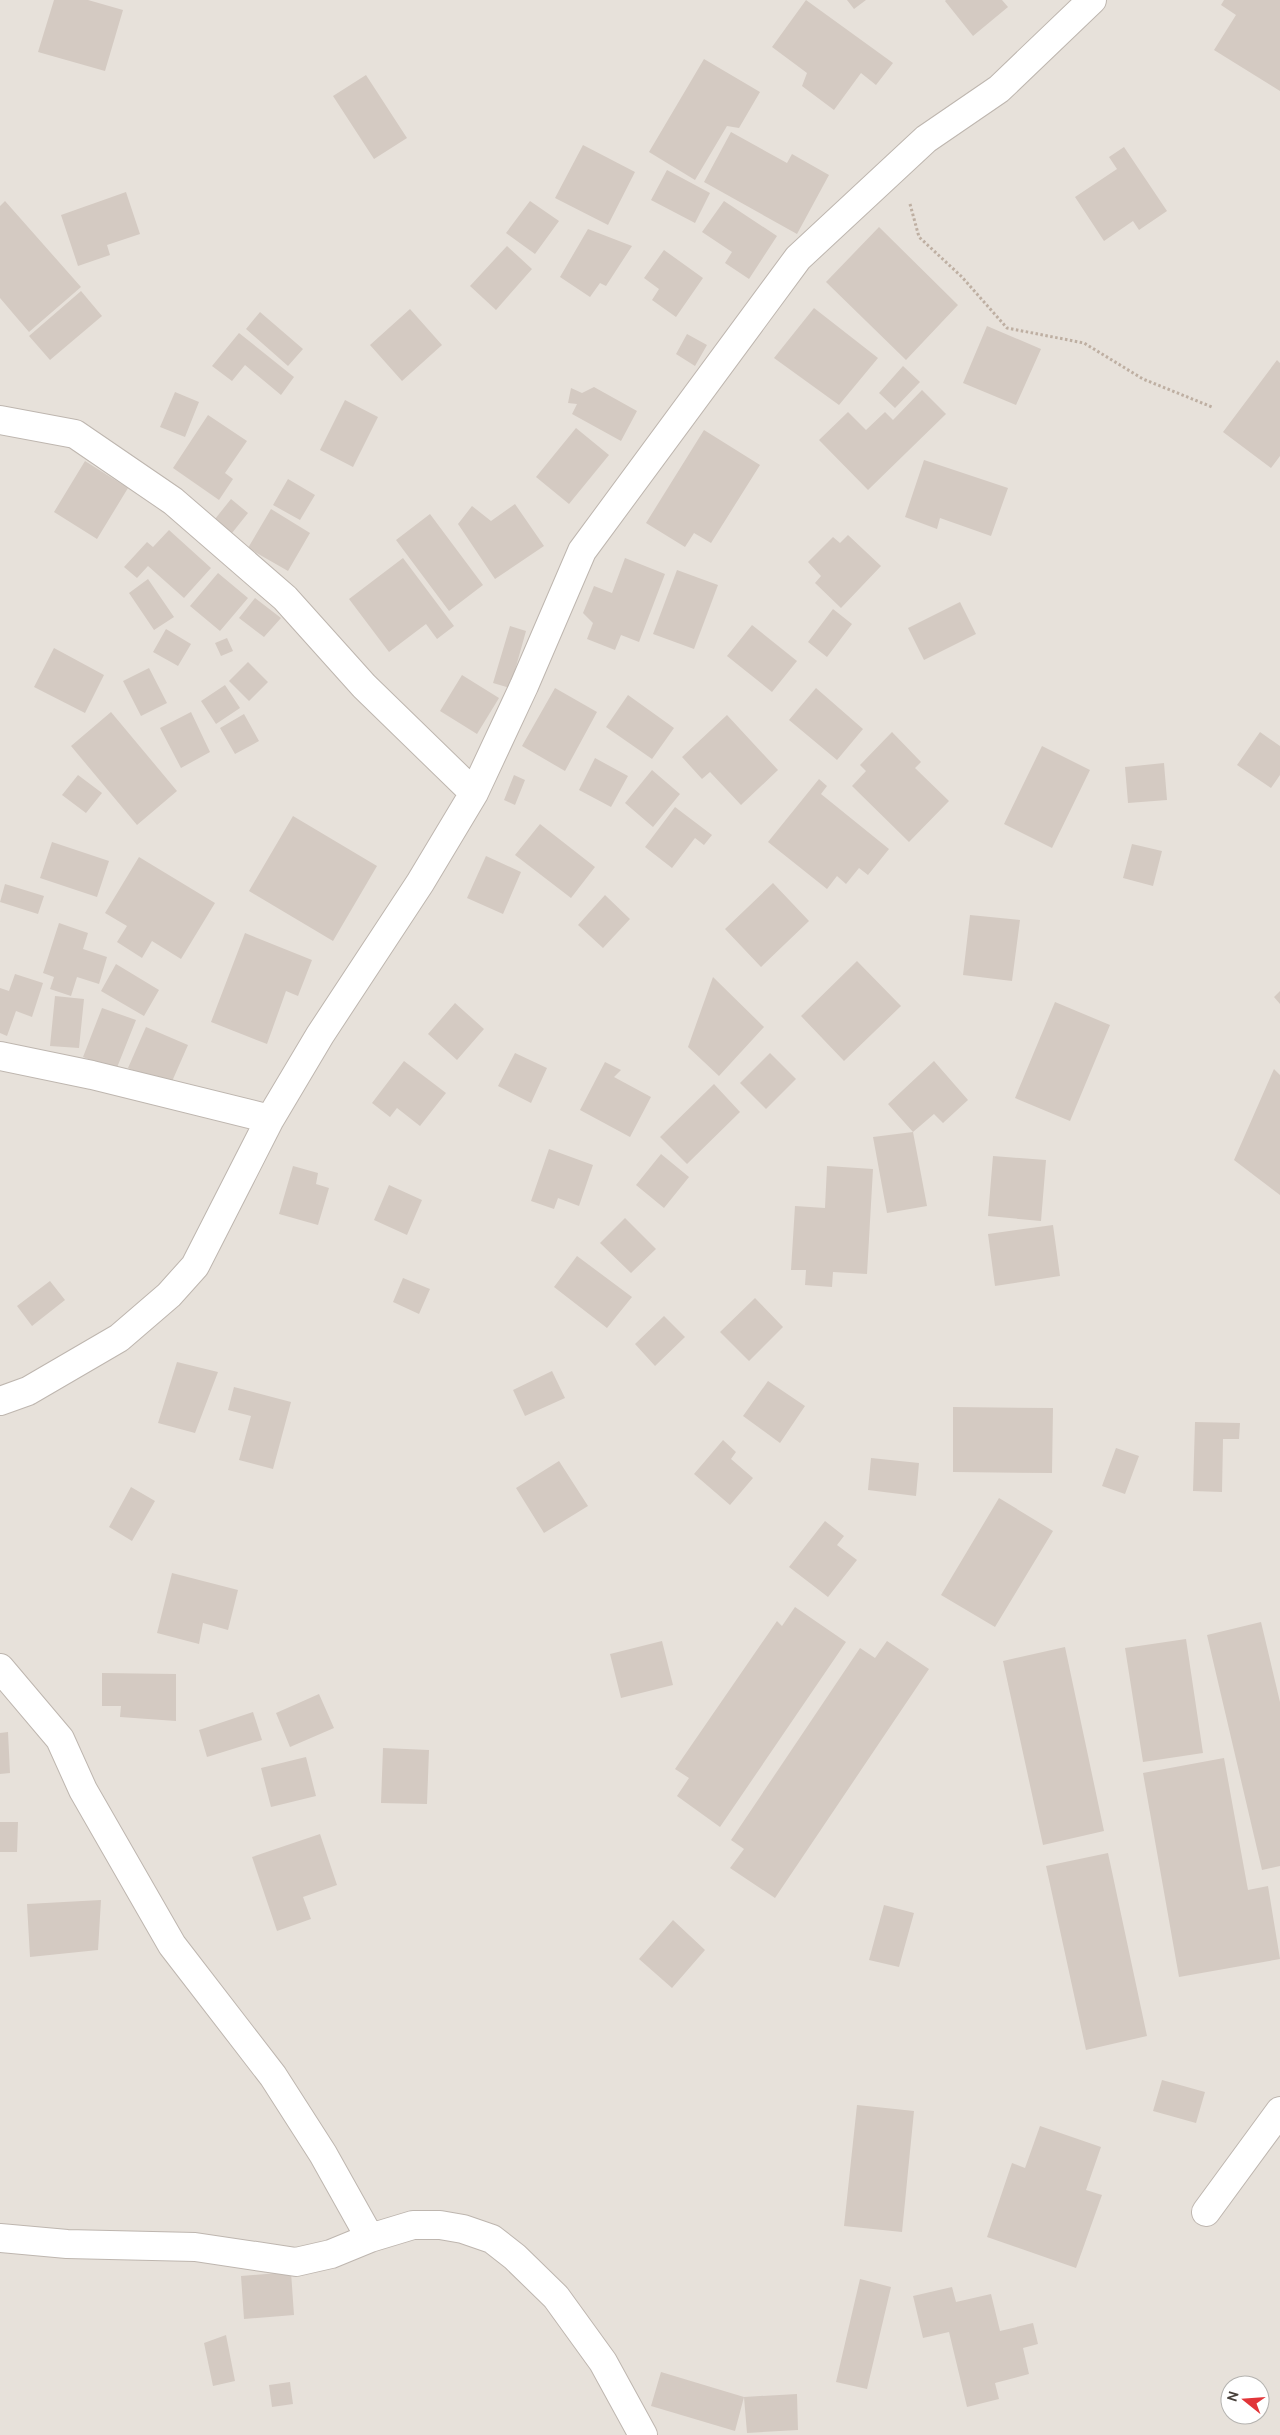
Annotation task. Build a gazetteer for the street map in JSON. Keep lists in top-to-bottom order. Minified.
{"north":"left"}
